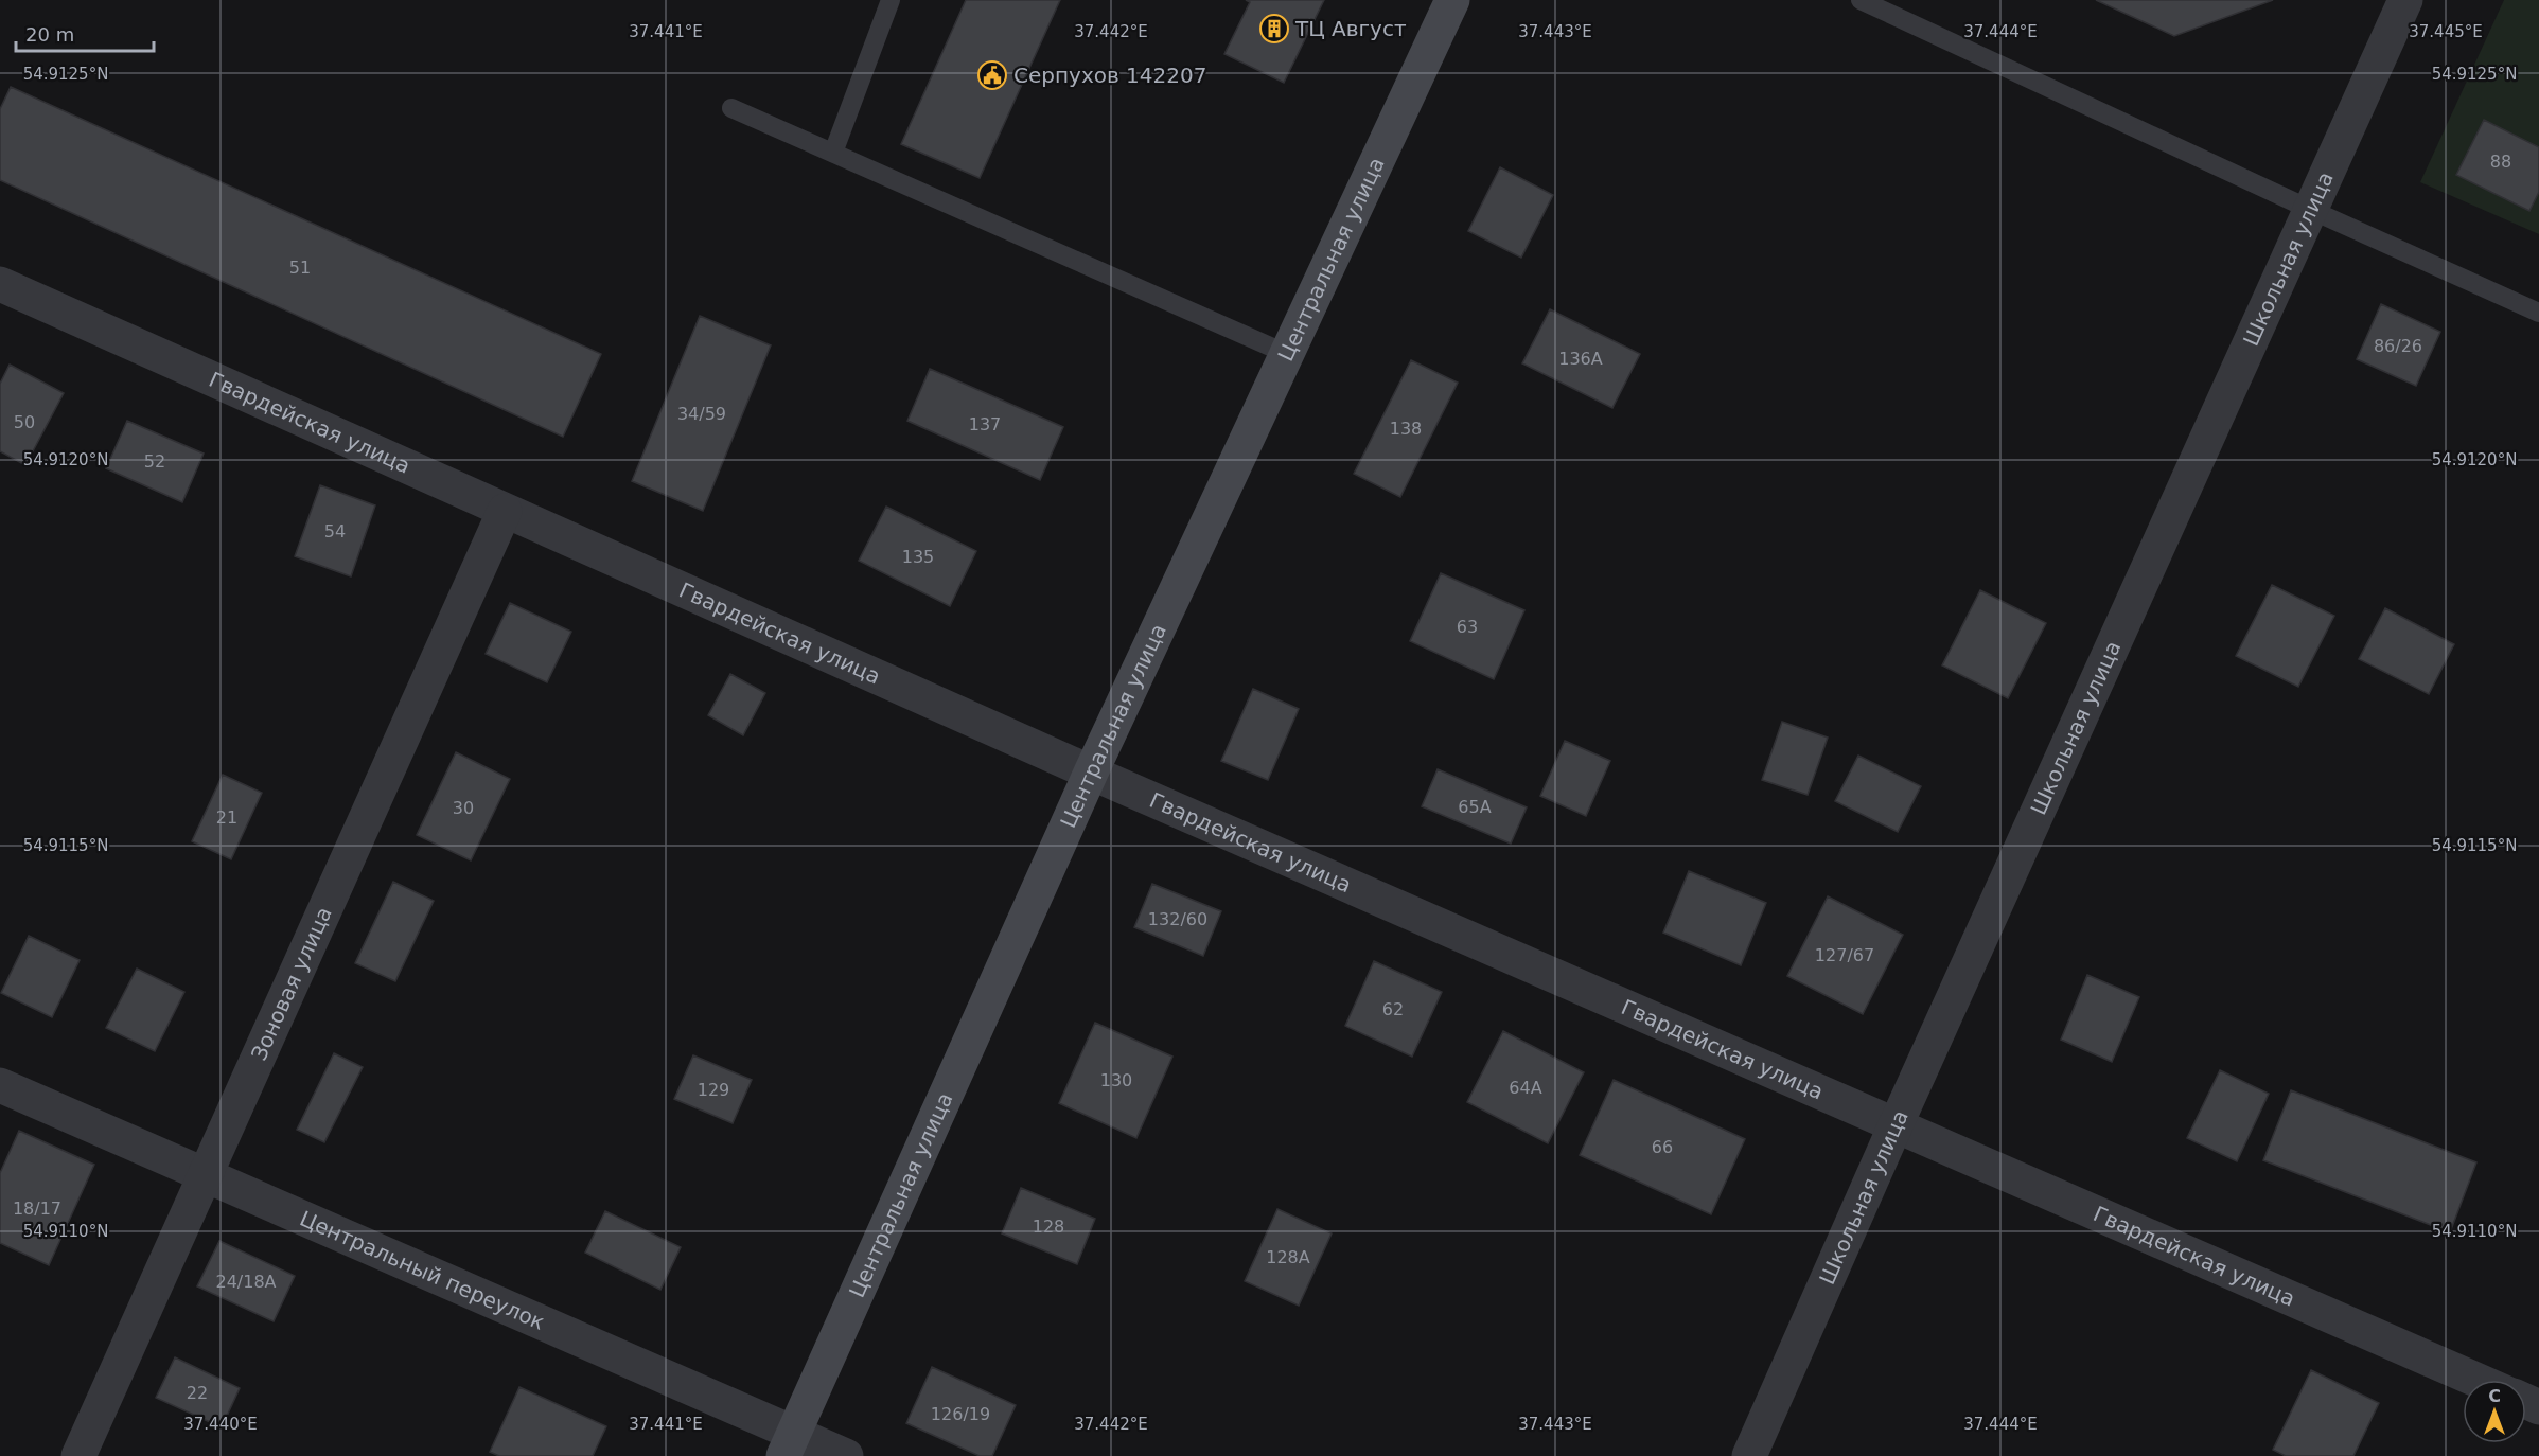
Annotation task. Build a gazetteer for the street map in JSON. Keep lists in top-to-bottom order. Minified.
{"streets":{"street":["Центральная улица","Школьная улица","Гвардейская улица","Зоновая улица","Центральный переулок"]},"crossings":[["Центральная улица","Гвардейская улица"],["Центральная улица","Центральный переулок"],["Школьная улица","Гвардейская улица"],["Гвардейская улица","Зоновая улица"],["Зоновая улица","Центральный переулок"]],"places":{"building":["ТЦ Август"],"public building":["Серпухов 142207"]},"house_numbers":["88","51","86/26","136А","34/59","50","137","138","52","54","135","63","65А","30","21","132/60","127/67","62","130","64А","129","66","18/17","128","128А","24/18А","22","126/19"],"scale_bar":"20 m","north":"top","coordinates":["37.441°E","37.442°E","37.443°E","37.444°E","37.445°E","54.9125°N","54.9120°N","54.9115°N","54.9110°N","37.440°E"]}
